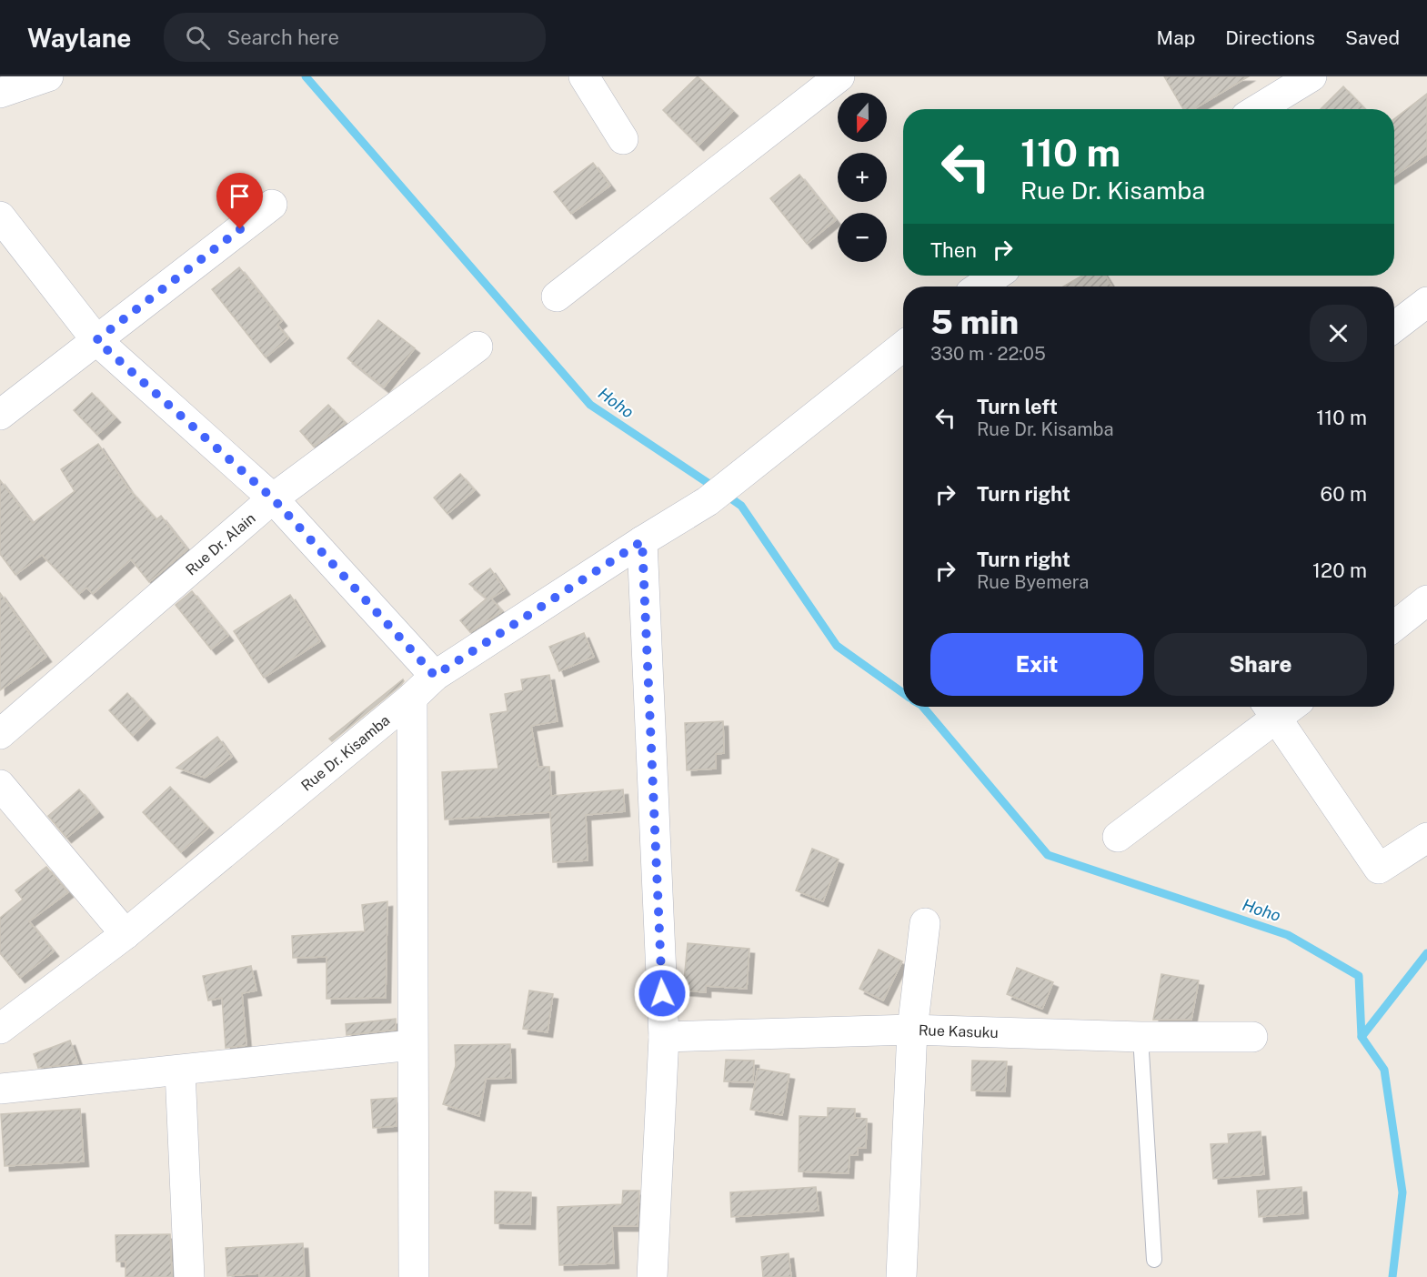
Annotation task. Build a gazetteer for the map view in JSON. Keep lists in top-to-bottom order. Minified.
{"streets":{"street":["Rue Dr. Alain","Rue Dr. Kisamba","Rue Kasuku"]},"water":["Hoho"],"north":"bottom","page":{"header":"Waylane","search":"Search here","nav":["Map","Directions","Saved"],"map_buttons":["+","−"],"turn":["110 m","Rue Dr. Kisamba"],"then":"Then","heading":["5 min","330 m · 22:05"],"list":[{"name":"Turn left","note":"Rue Dr. Kisamba","value":"110 m"},{"name":"Turn right","value":"60 m"},{"name":"Turn right","note":"Rue Byemera","value":"120 m"}],"buttons":["Exit","Share"]}}
